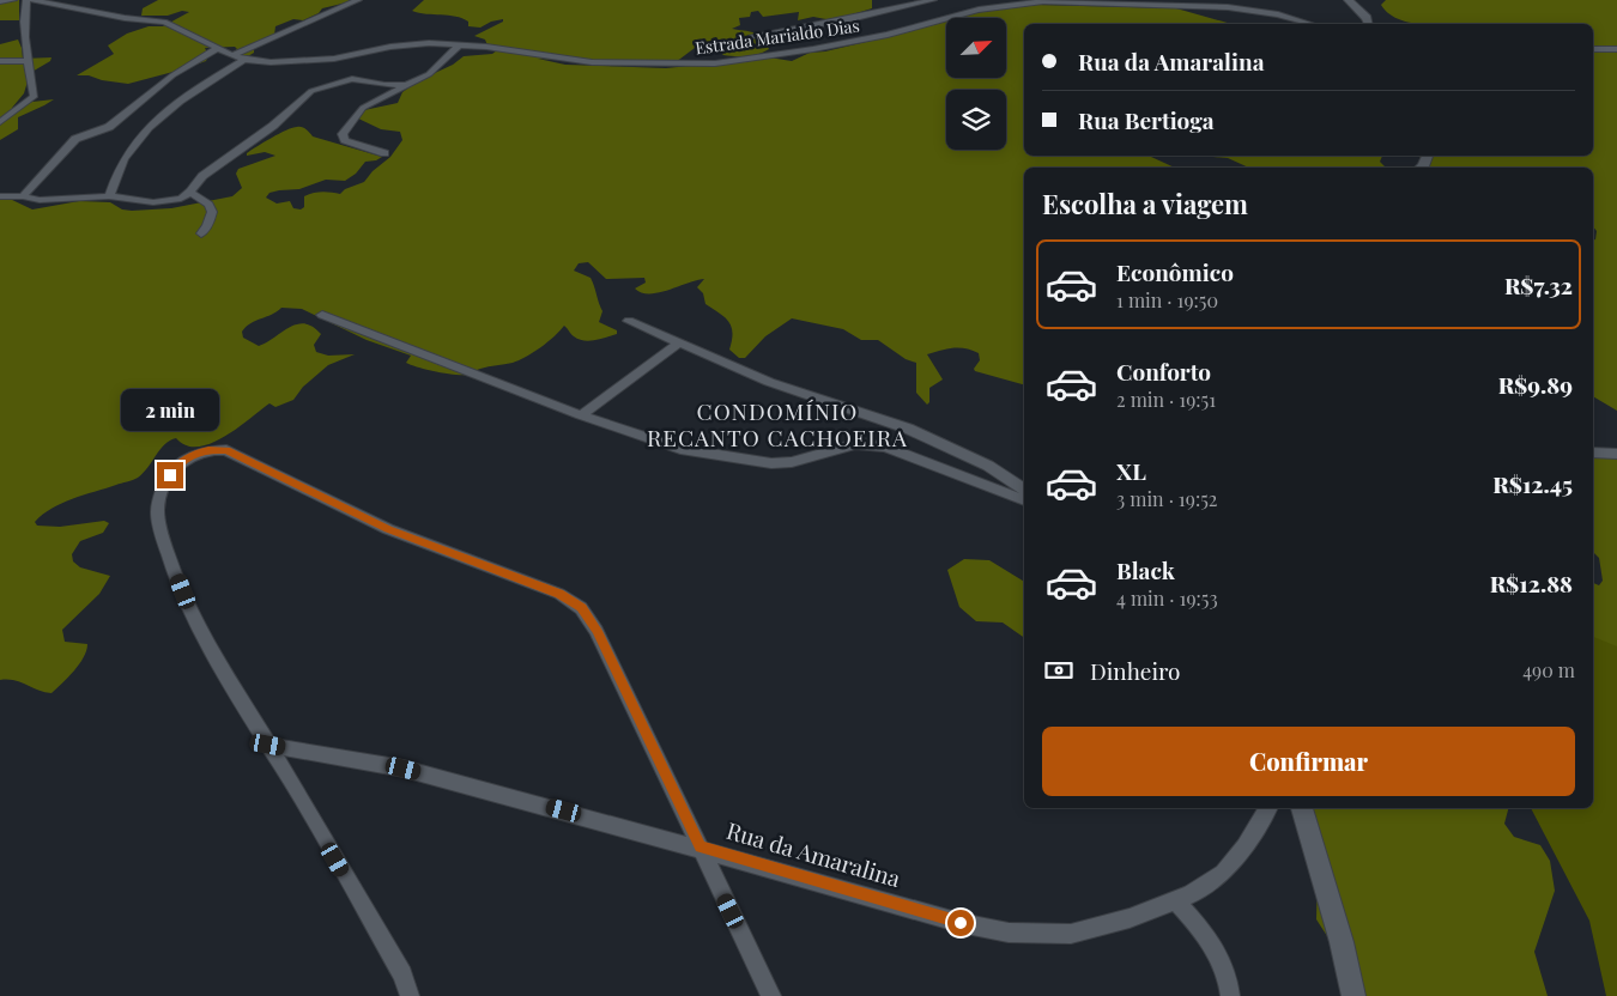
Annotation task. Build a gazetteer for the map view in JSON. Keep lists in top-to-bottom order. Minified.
{"streets":{"street":["Estrada Marialdo Dias","Rua da Amaralina"]},"districts":["CONDOMÍNIO RECANTO CACHOEIRA"],"north":"top right","page":{"banner":["Rua da Amaralina","Rua Bertioga"],"heading":"Escolha a viagem","list":[{"name":"Econômico","note":"1 min · 19:50","value":"R$7.32"},{"name":"Conforto","note":"2 min · 19:51","value":"R$9.89"},{"name":"XL","note":"3 min · 19:52","value":"R$12.45"},{"name":"Black","note":"4 min · 19:53","value":"R$12.88"}],"bubble":"2 min","pay":["Dinheiro","490 m"],"buttons":"Confirmar"}}
